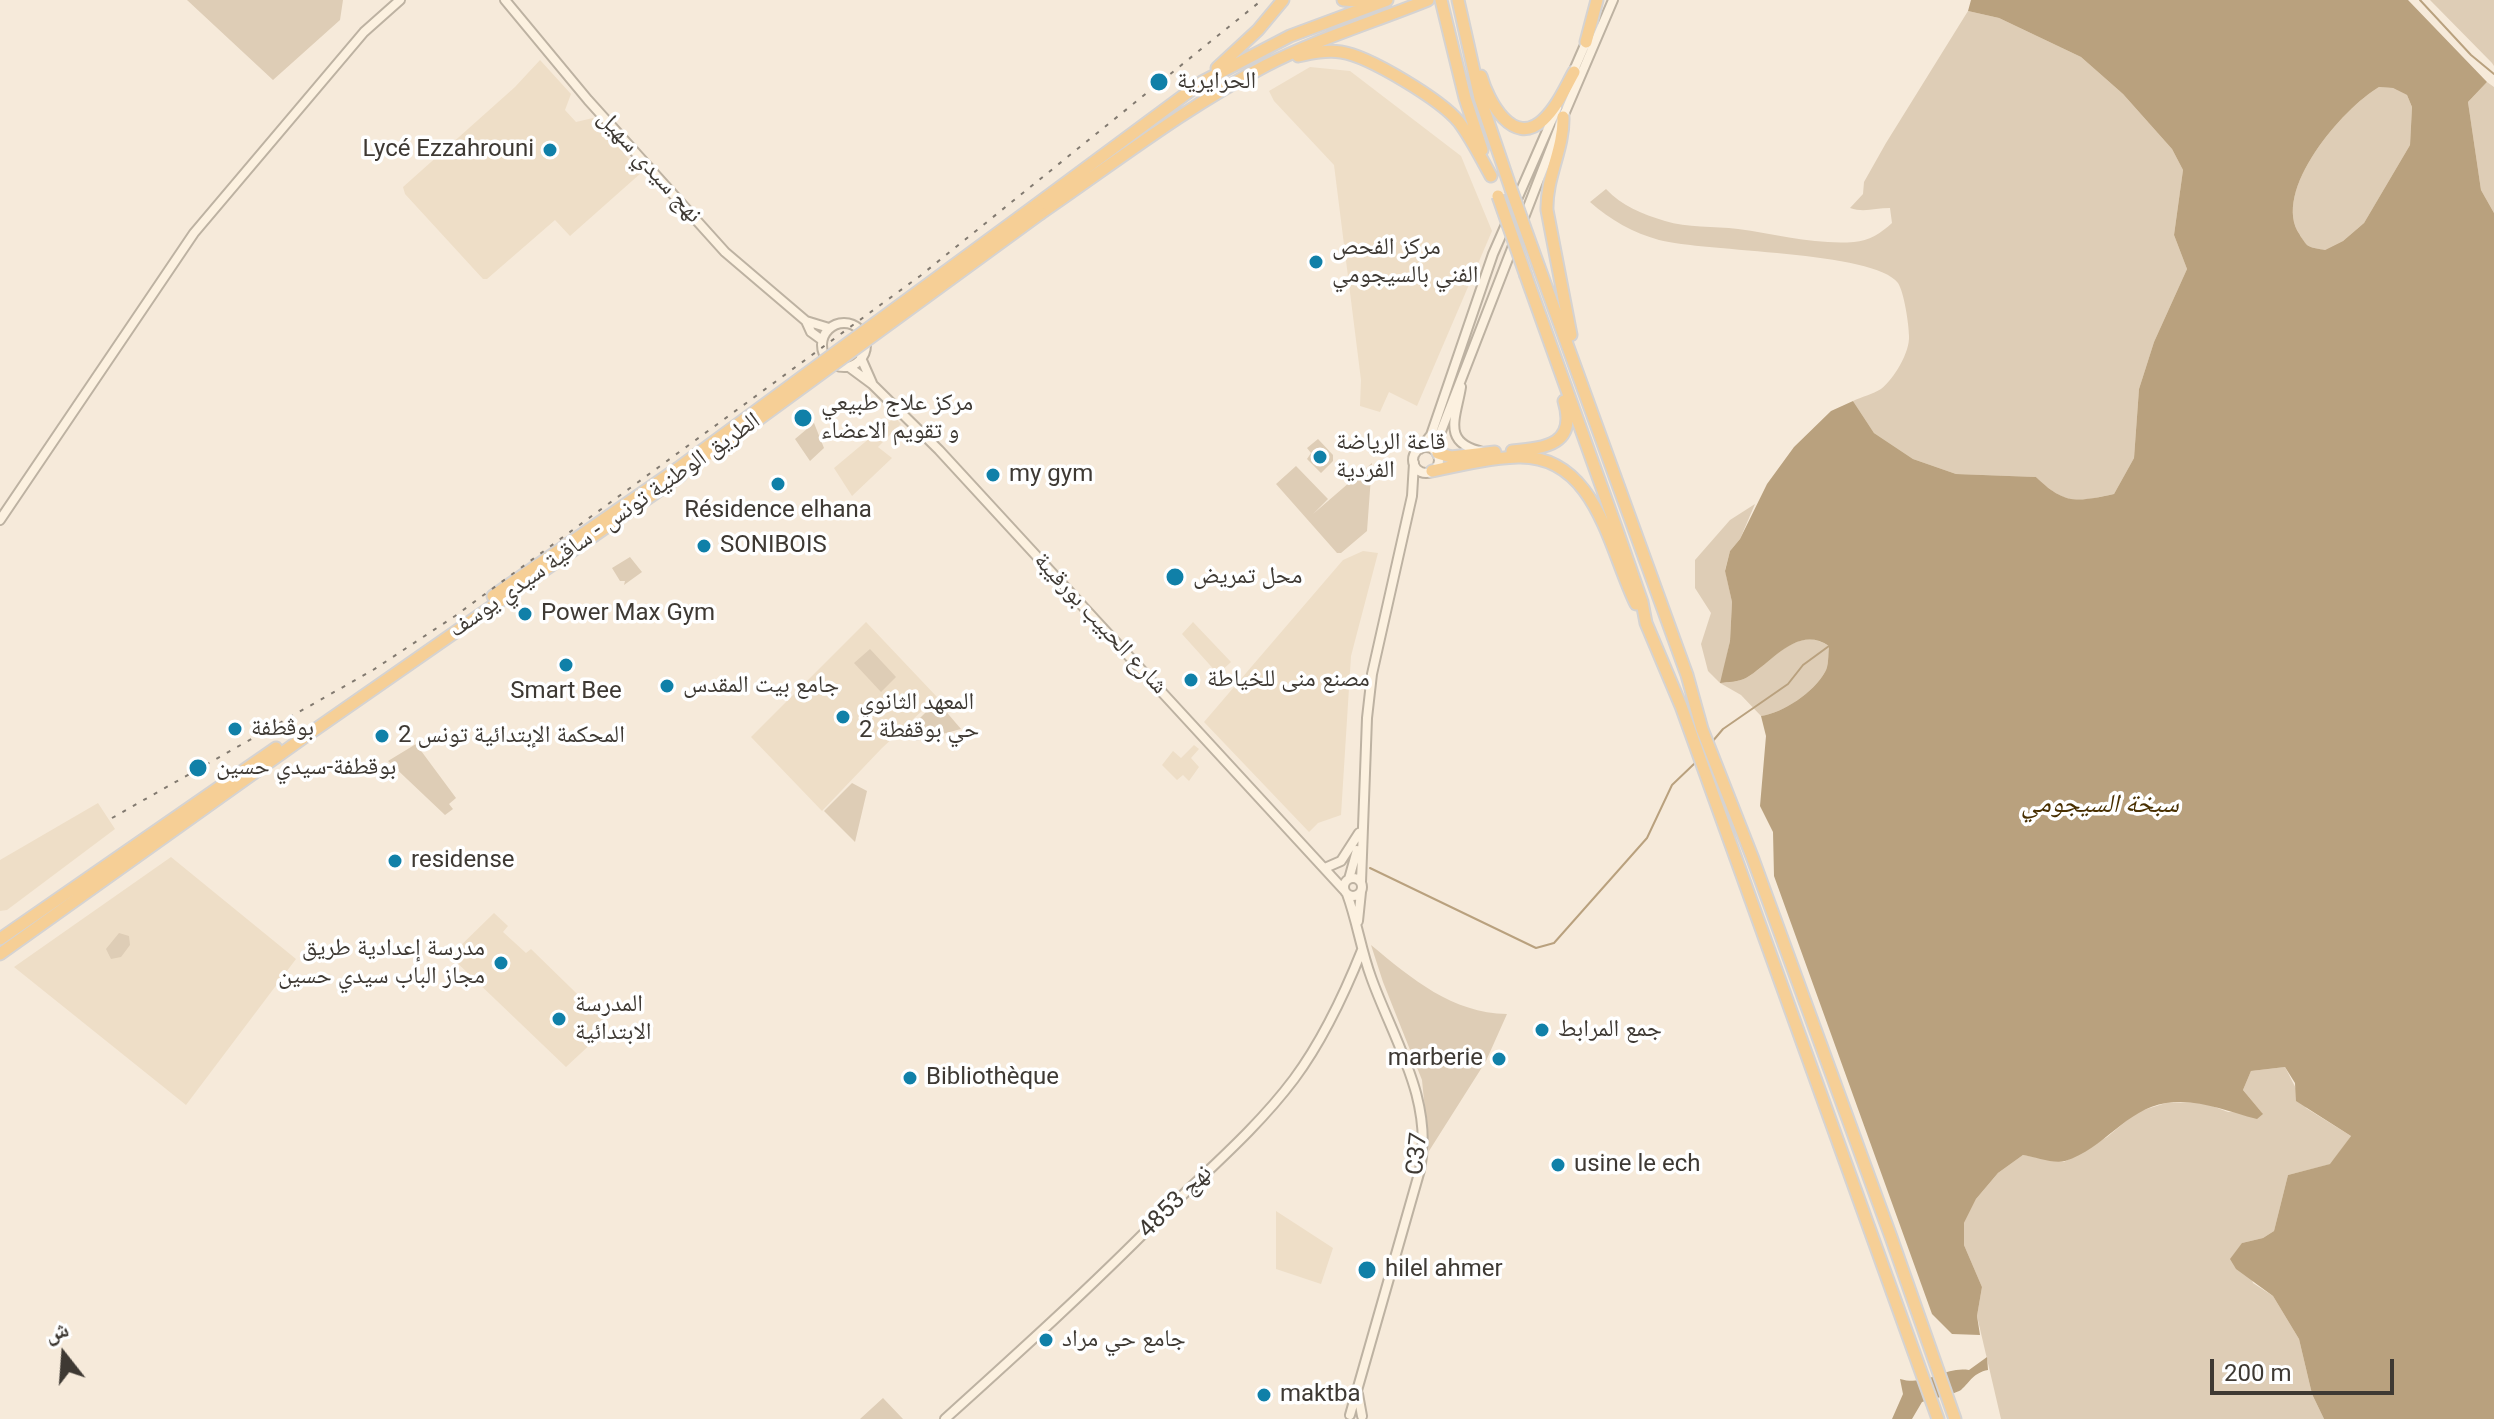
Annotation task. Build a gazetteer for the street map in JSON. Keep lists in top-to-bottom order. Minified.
{"streets":{"highway":["الطريق الوطنية تونس - ساقية سيدي يوسف"],"main road":["نهج سيدي سهيل","شارع الحبيب بورقيبة","C37","نهج 4853"]},"crossings":[["نهج سيدي سهيل","شارع الحبيب بورقيبة"],["C37","نهج 4853"]],"water":["سبخة السيجومي"],"places":["الحرايرية","Lycé Ezzahrouni","مركز الفحص الفني بالسيجومي","مركز علاج طبيعي و تقويم الاعضاء","قاعة الرياضة الفردية","my gym","Résidence elhana","SONIBOIS","محل تمريض","Power Max Gym","Smart Bee","مصنع منى للخياطة","جامع بيت المقدس","المعهد الثانوي حي بوقفطة 2","بوڨطفة","المحكمة الإبتدائية تونس 2","بوقطفة-سيدي حسين","residense","مدرسة إعدادية طريق مجاز الباب سيدي حسين","المدرسة الابتدائية","جمع المرابط","marberie","Bibliothèque","usine le ech","hilel ahmer","جامع حي مراد","maktba"],"scale_bar":"200 m","north":"top"}
